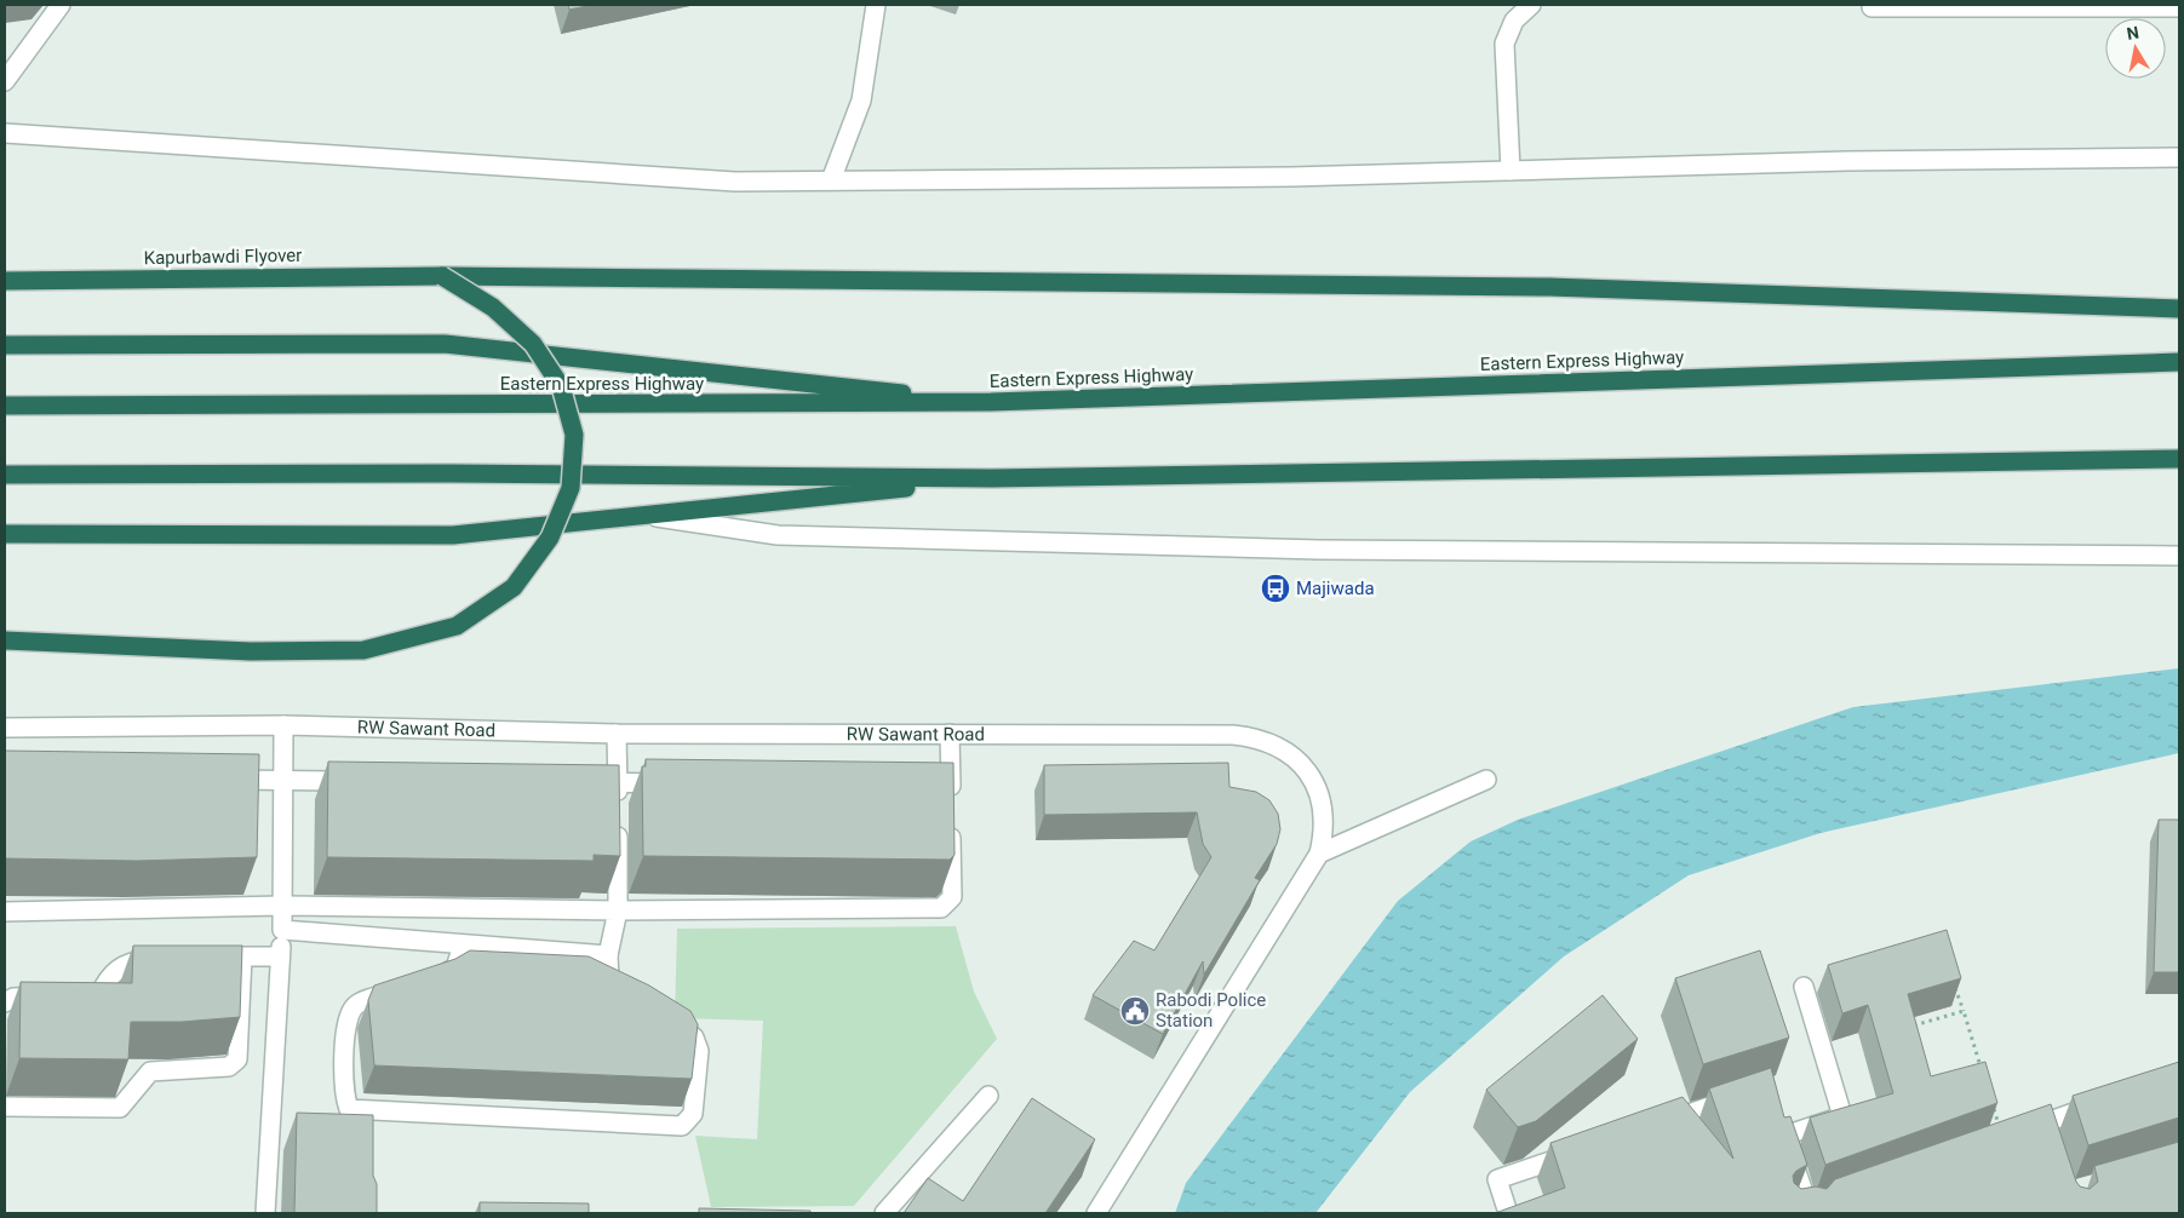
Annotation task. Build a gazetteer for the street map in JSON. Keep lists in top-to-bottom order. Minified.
{"streets":{"highway":["Kapurbawdi Flyover","Eastern Express Highway"],"street":["RW Sawant Road"]},"places":{"bus stop":["Majiwada"],"public building":["Rabodi Police Station"]},"north":"top"}
